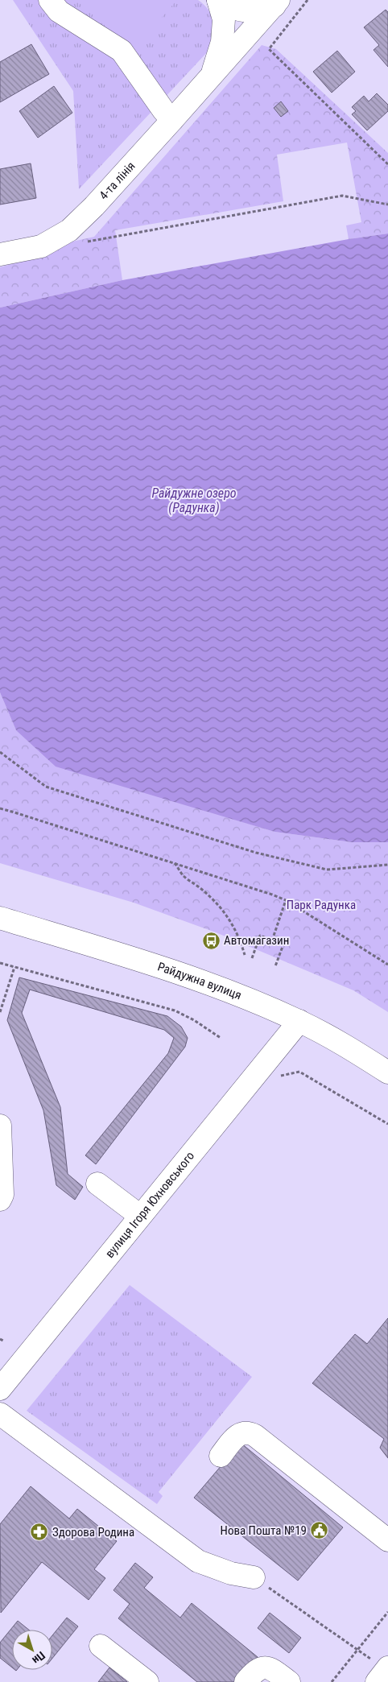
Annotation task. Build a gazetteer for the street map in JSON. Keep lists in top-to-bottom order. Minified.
{"streets":{"street":["4-та лінія","Райдужна вулиця","вулиця Ігоря Юхновського"]},"crossings":[["Райдужна вулиця","вулиця Ігоря Юхновського"]],"water":["Райдужне озеро (Радунка)"],"parks":["Парк Радунка"],"places":{"bus stop":["Автомагазин"],"public building":["Нова Пошта №19"],"pharmacy":["Здорова Родина"]},"north":"bottom right"}
